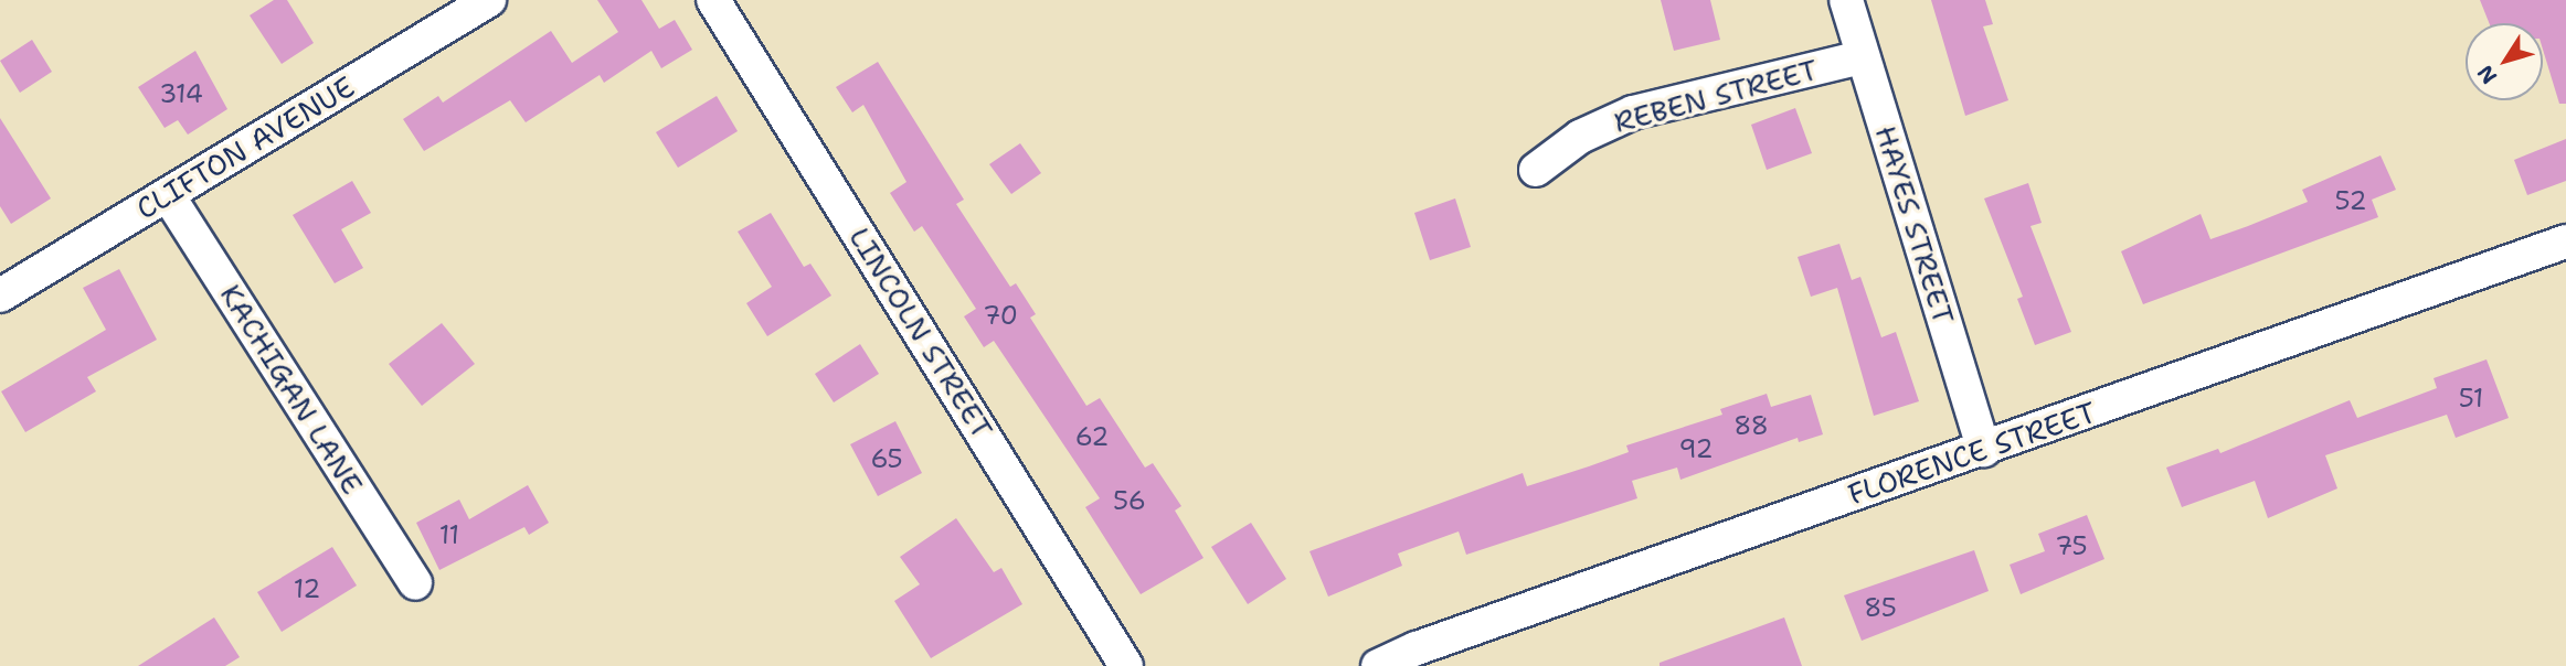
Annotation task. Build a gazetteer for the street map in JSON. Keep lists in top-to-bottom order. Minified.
{"streets":{"street":["REBEN STREET","CLIFTON AVENUE","HAYES STREET","LINCOLN STREET","KACHIGAN LANE","FLORENCE STREET"]},"crossings":[["REBEN STREET","HAYES STREET"],["CLIFTON AVENUE","KACHIGAN LANE"],["HAYES STREET","FLORENCE STREET"]],"house_numbers":["314","52","70","51","88","62","92","65","56","11","75","12","85"],"north":"bottom left"}
